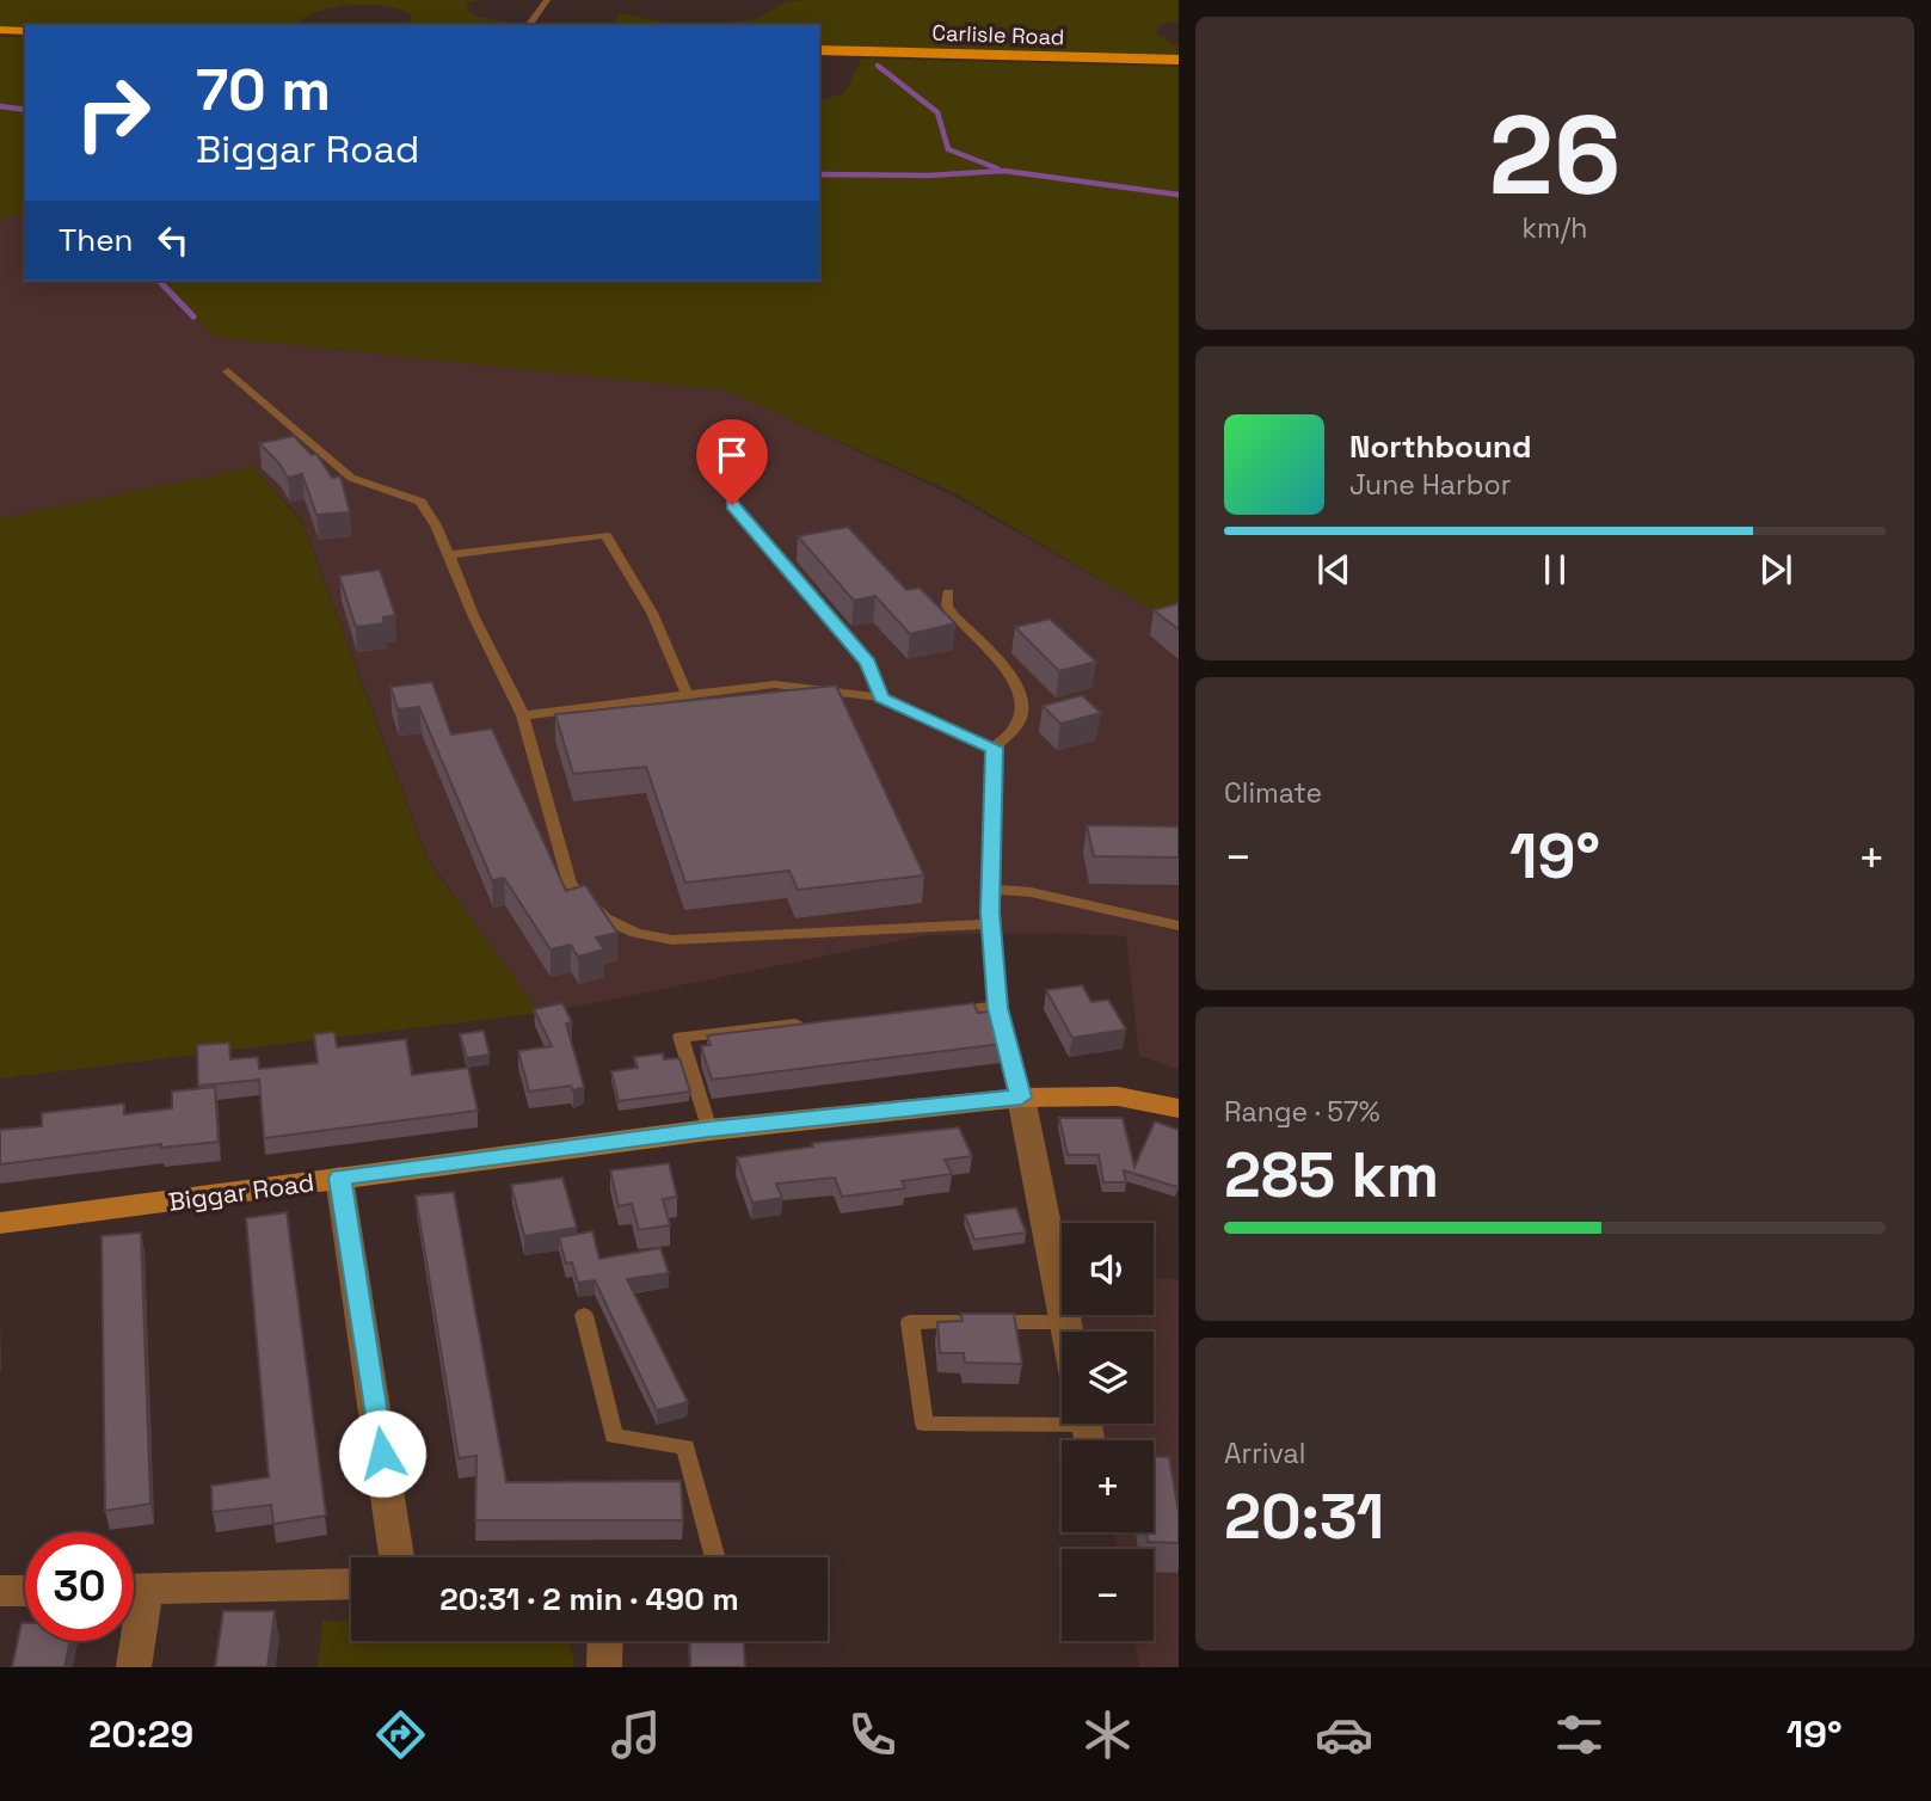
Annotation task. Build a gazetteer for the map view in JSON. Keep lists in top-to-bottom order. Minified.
{"streets":{"main road":["Carlisle Road"],"street":["Biggar Road"]},"page":{"tile":[["26","km/h"],"Climate",["Range · 57%","285 km"],["Arrival","20:31"]],"turn":["70 m","Biggar Road"],"then":"Then","song":["Northbound","June Harbor"],"heat":["−","19°","+"],"map_buttons":["+","−"],"limit":"30","trip":"20:31 · 2 min · 490 m","tabs":["20:29","19°"]}}
